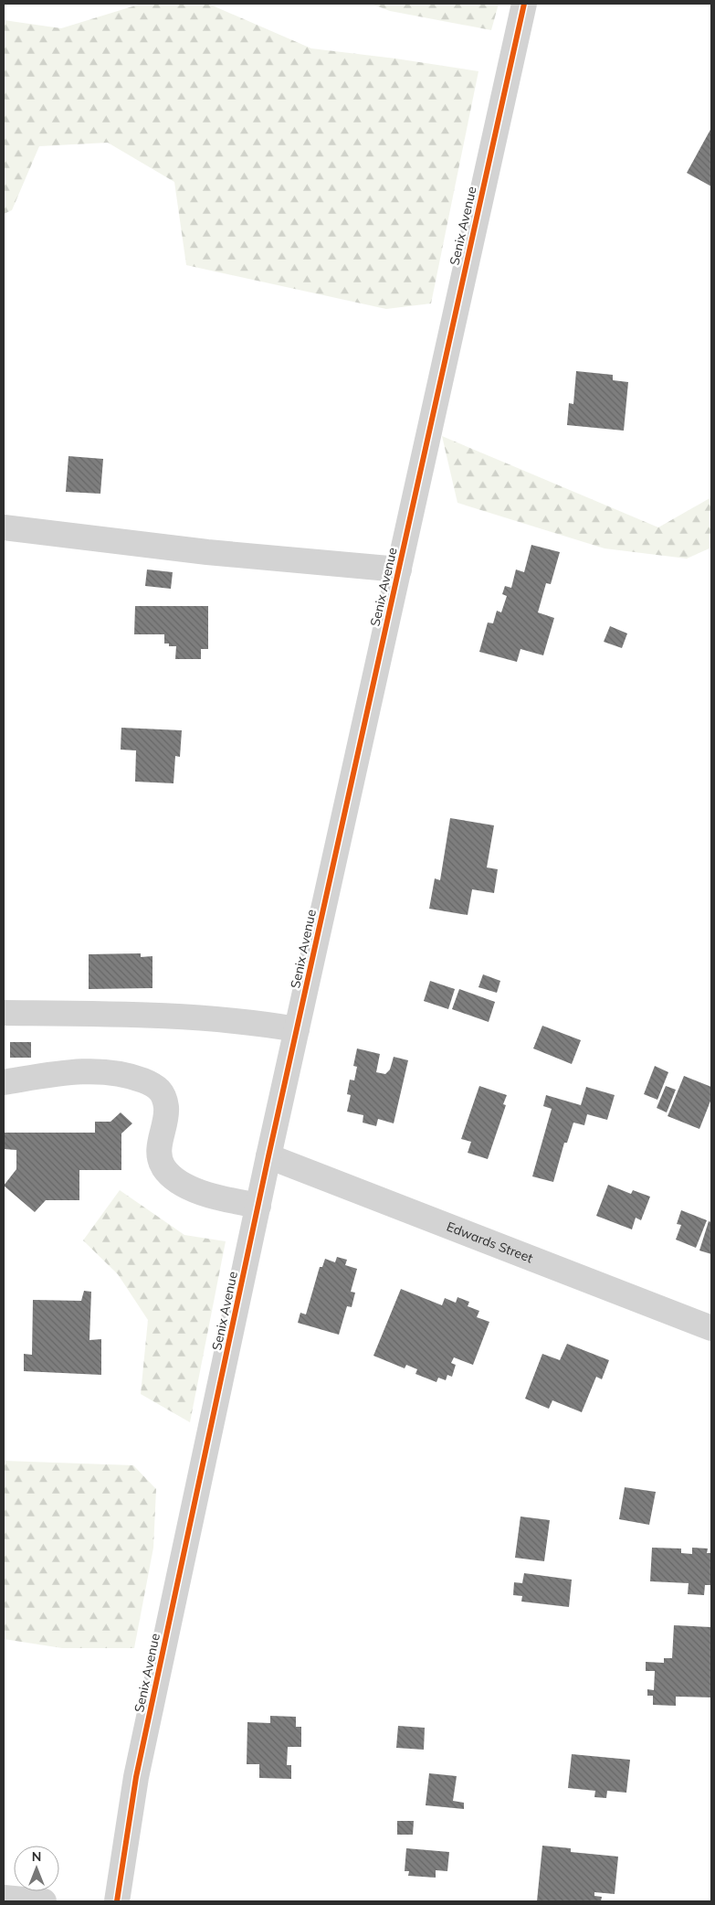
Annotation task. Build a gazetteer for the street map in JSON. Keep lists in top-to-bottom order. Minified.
{"streets":{"street":["Senix Avenue","Edwards Street"]},"crossings":[["Senix Avenue","Edwards Street"]],"north":"top"}
